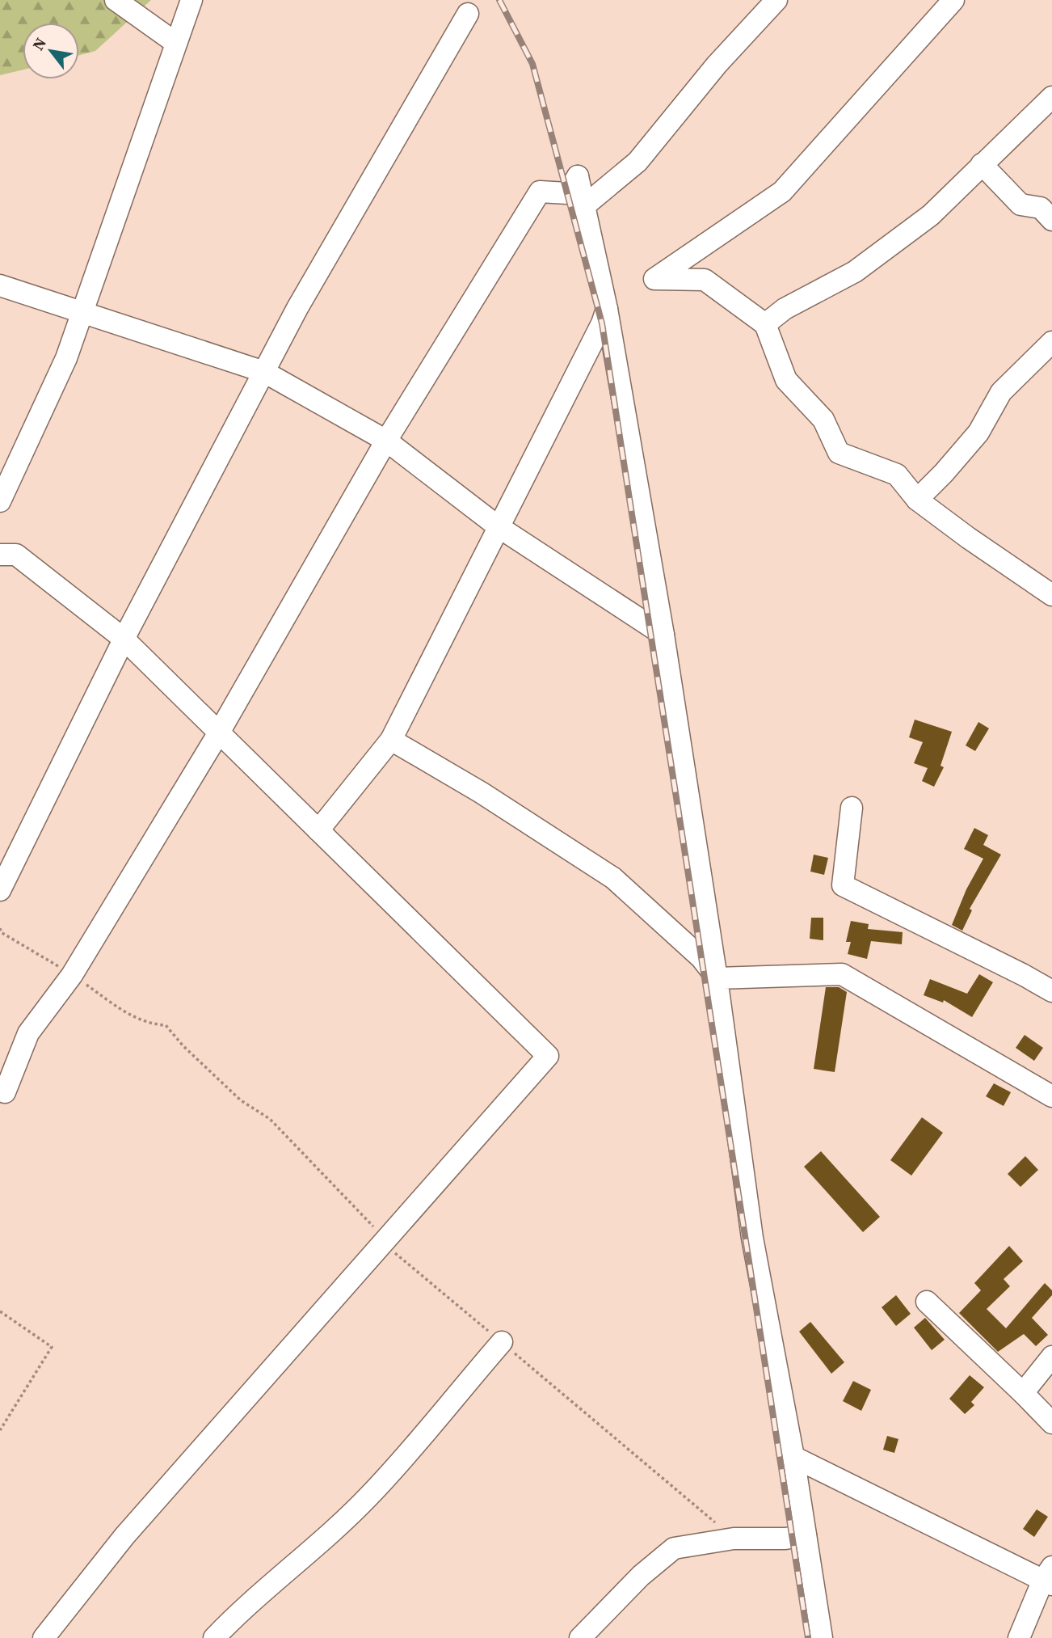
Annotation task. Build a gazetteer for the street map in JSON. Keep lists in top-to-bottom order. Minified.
{"north":"top left"}
